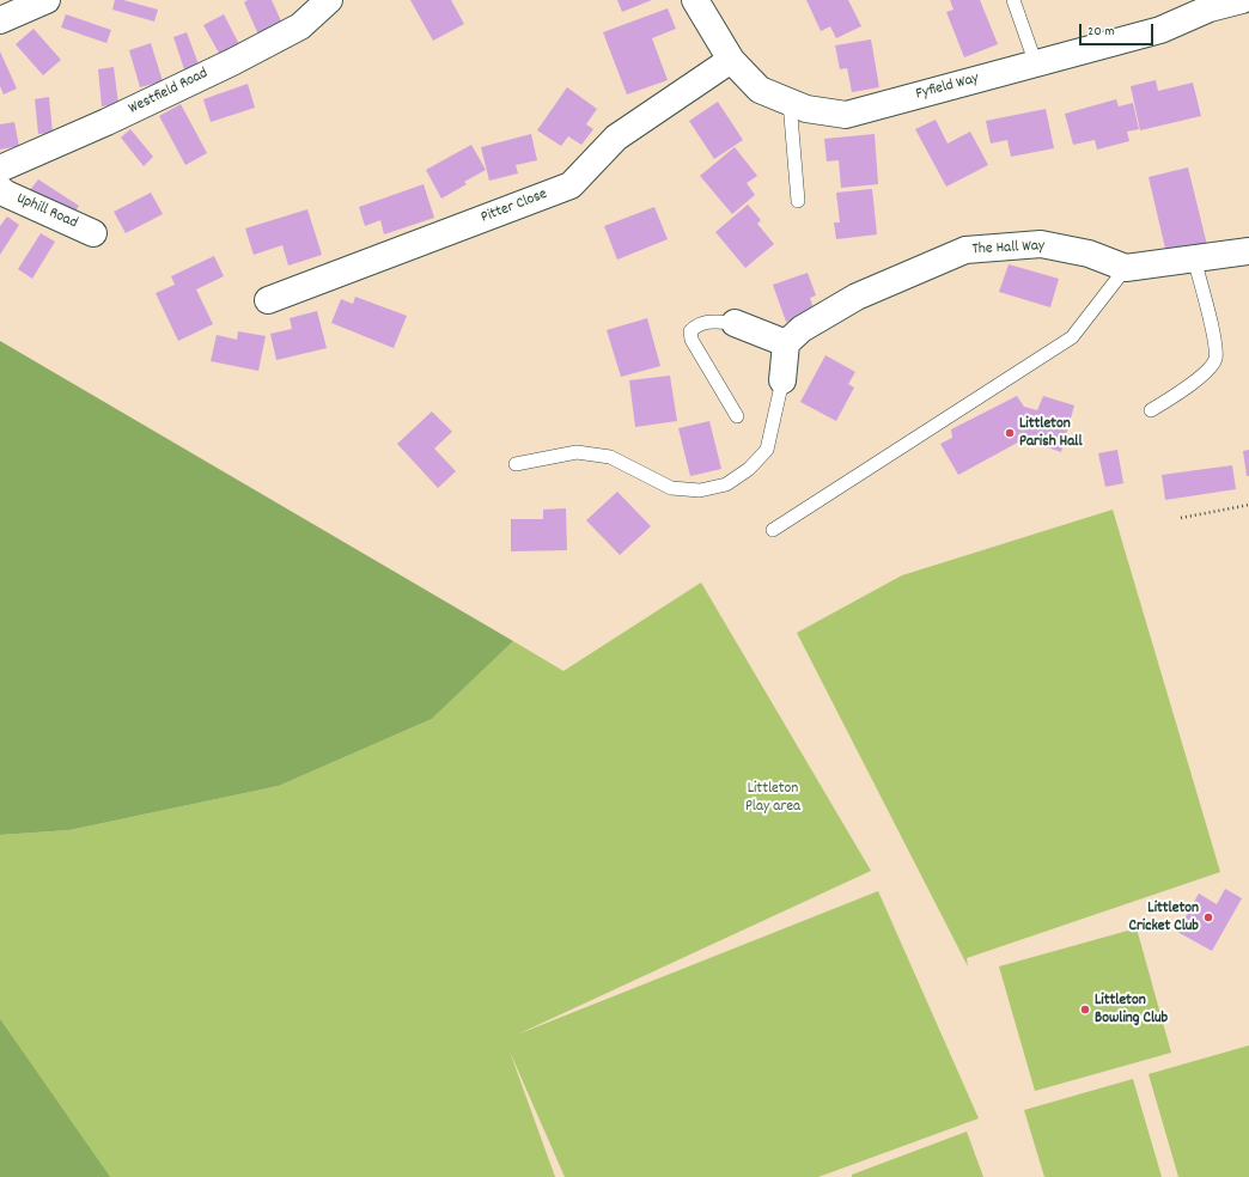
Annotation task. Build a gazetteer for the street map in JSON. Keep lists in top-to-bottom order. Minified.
{"streets":{"street":["Fyfield Way","Westfield Road","Pitter Close","Uphill Road","The Hall Way"]},"crossings":[["Fyfield Way","Pitter Close"]],"parks":["Littleton Play area"],"places":["Littleton Parish Hall","Littleton Cricket Club","Littleton Bowling Club"],"scale_bar":"20 m"}
